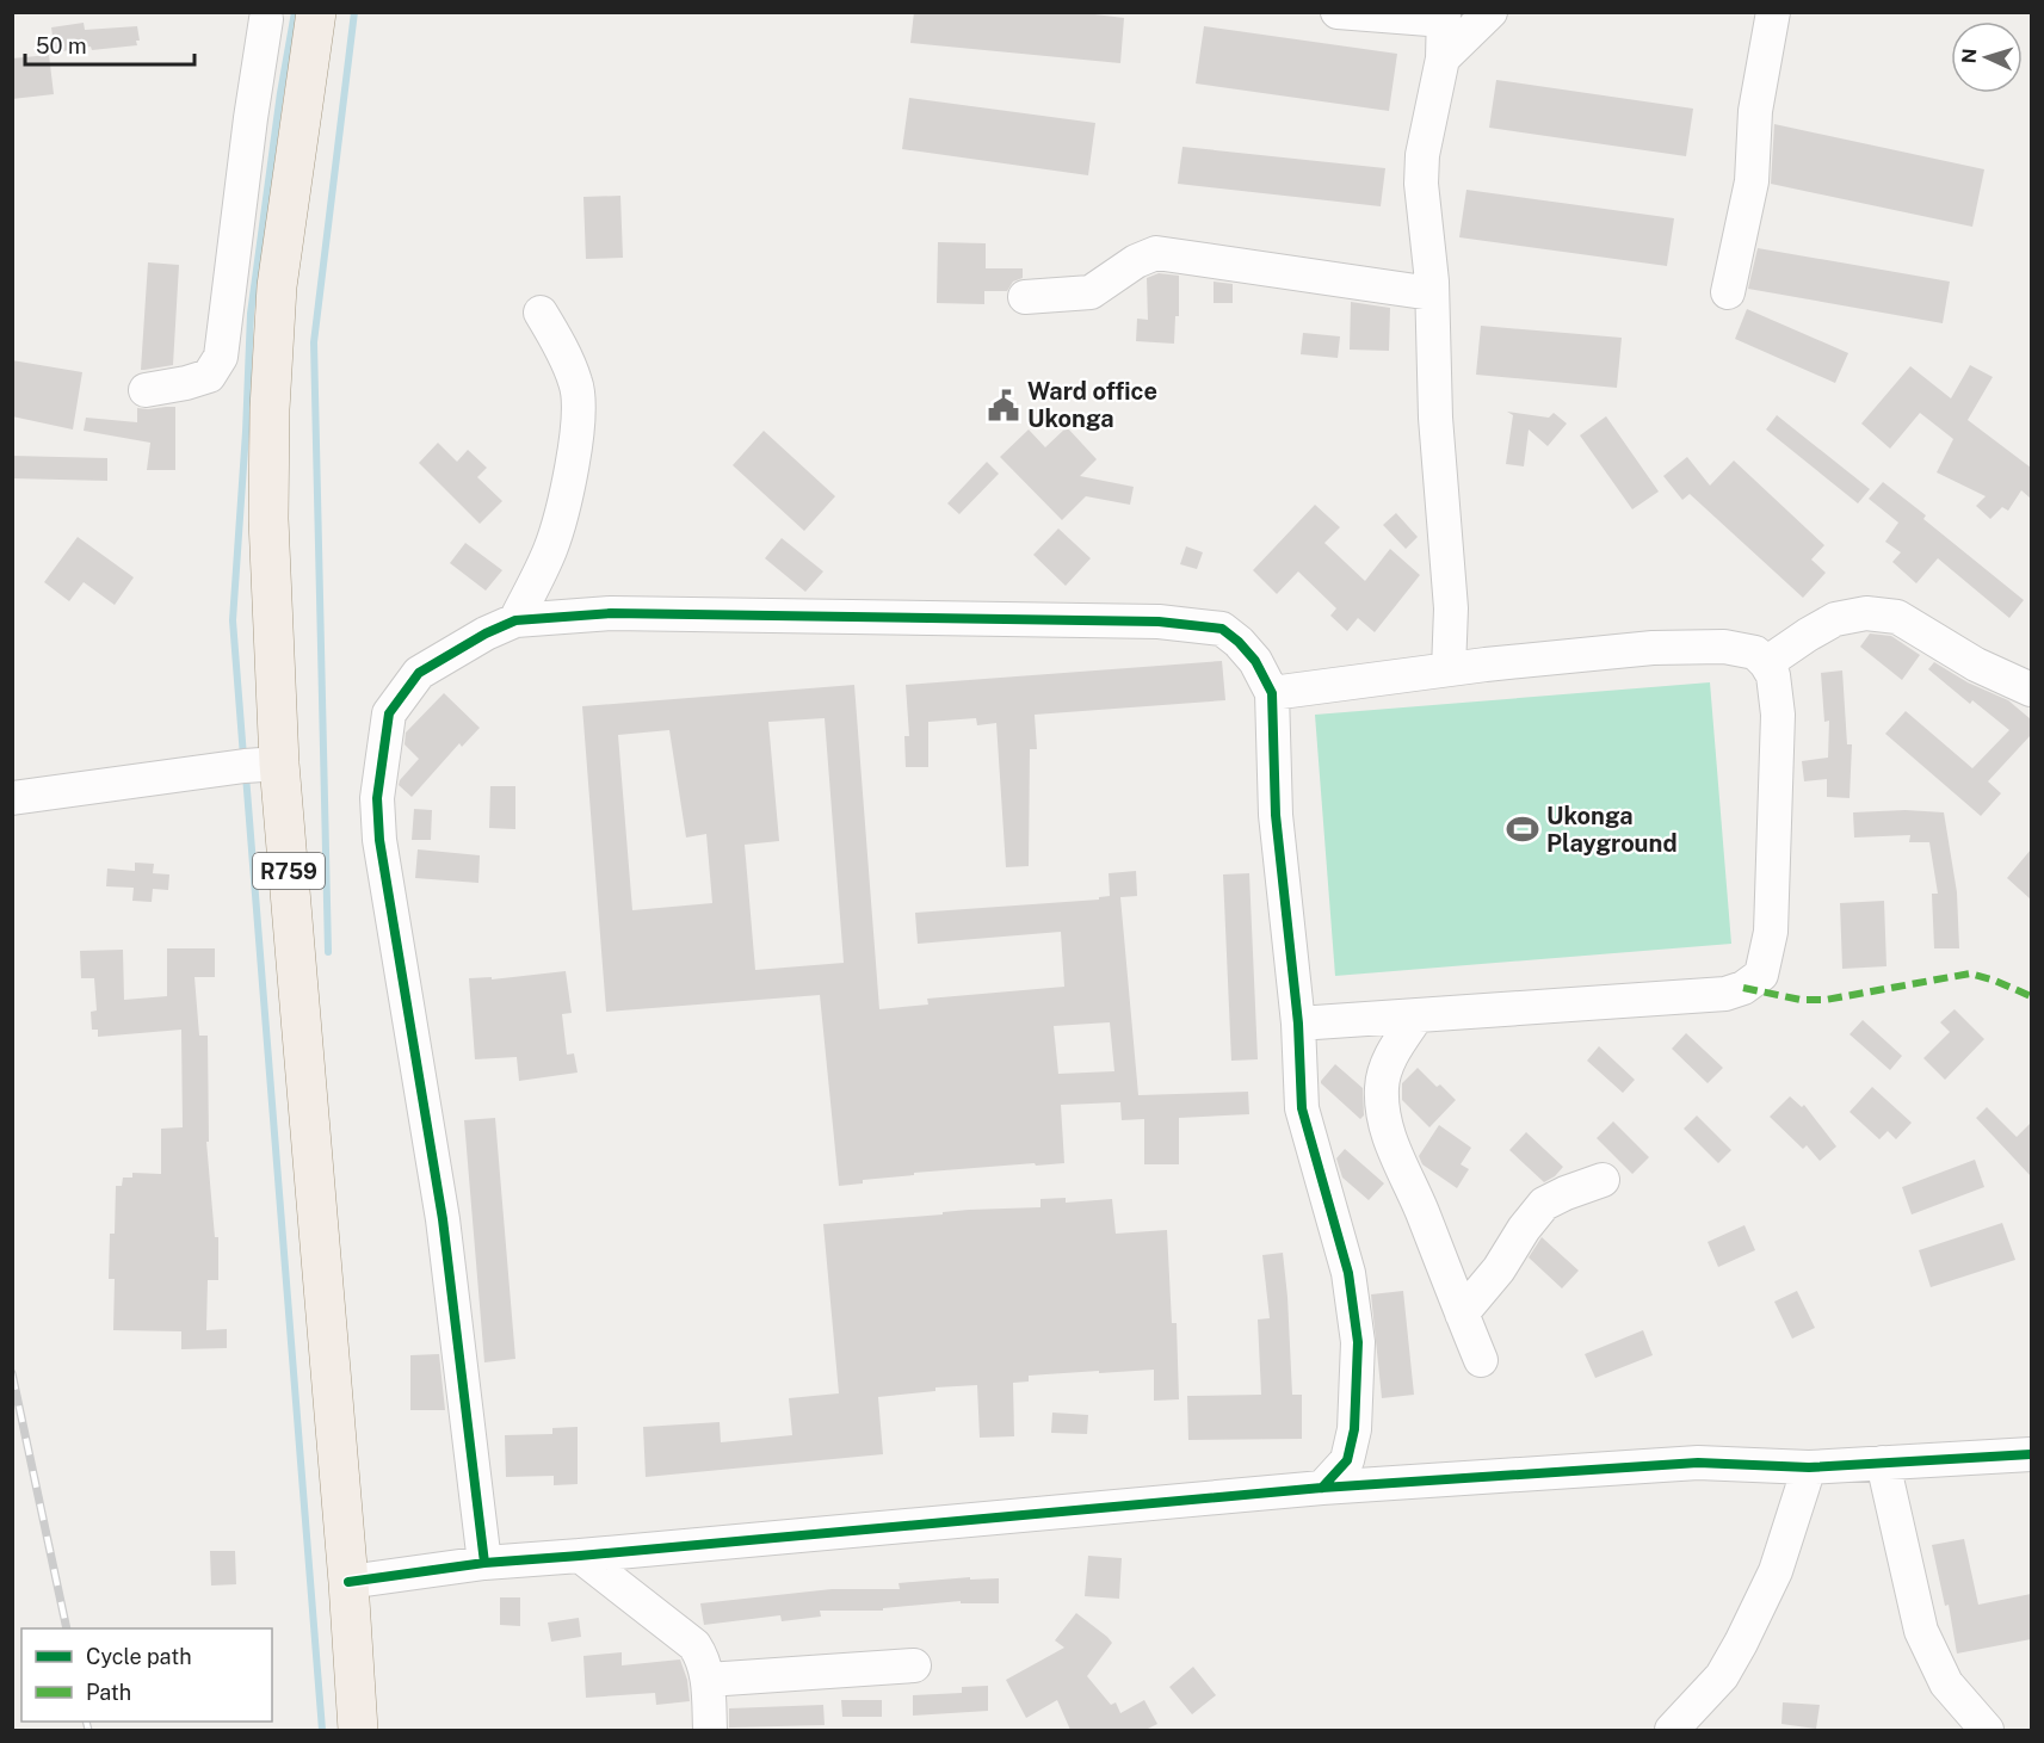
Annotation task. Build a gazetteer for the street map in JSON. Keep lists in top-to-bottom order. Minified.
{"streets":{"main road":["R759"]},"places":{"public building":["Ward office Ukonga"],"sports":["Ukonga Playground"]},"legend":["Cycle path","Path"],"scale_bar":"50 m","north":"left"}
